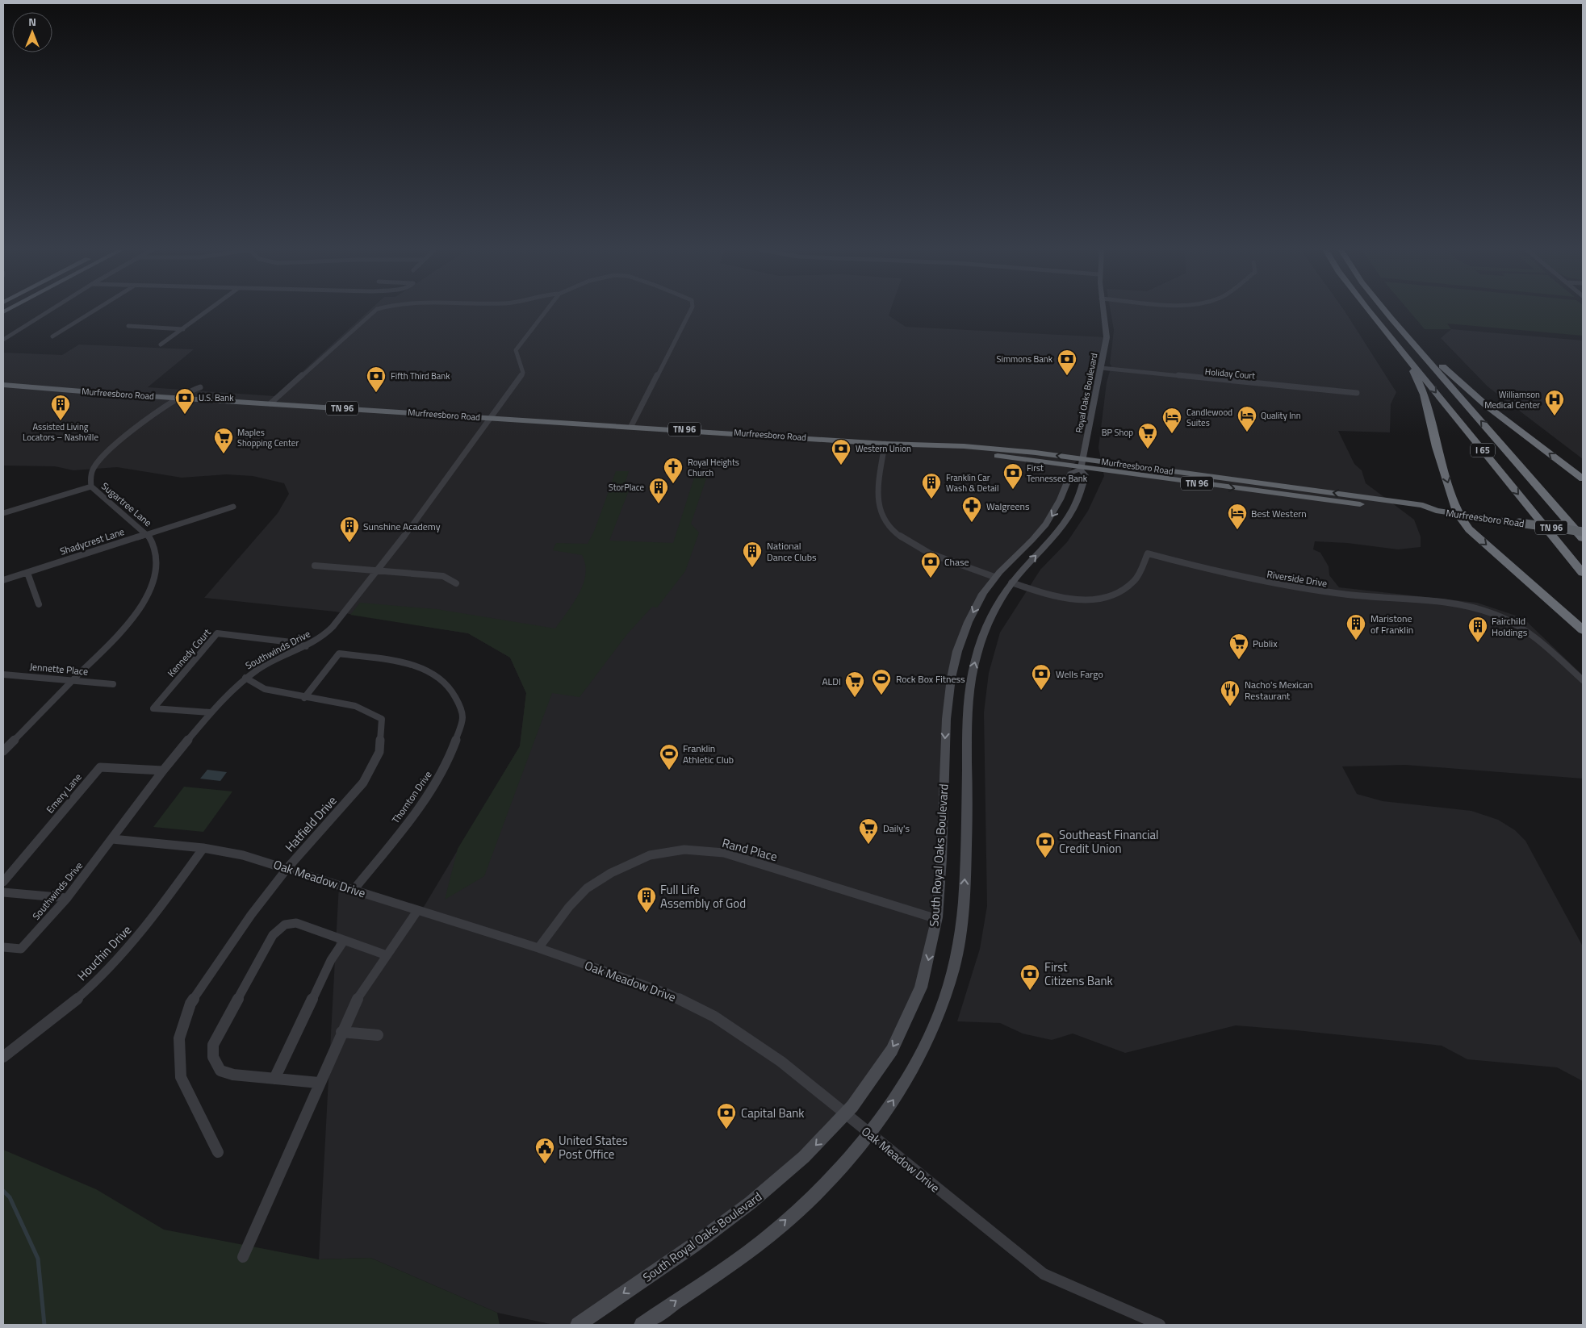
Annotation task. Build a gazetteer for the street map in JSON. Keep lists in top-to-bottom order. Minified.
{"streets":{"highway":["Murfreesboro Road","TN 96","I 65"],"main road":["Royal Oaks Boulevard","South Royal Oaks Boulevard"],"street":["Holiday Court","Sugartree Lane","Shadycrest Lane","Riverside Drive","Southwinds Drive","Kennedy Court","Jennette Place","Emery Lane","Thornton Drive","Hatfield Drive","Rand Place","Oak Meadow Drive","Houchin Drive"]},"crossings":[["Holiday Court","Royal Oaks Boulevard"],["Royal Oaks Boulevard","Murfreesboro Road"],["Royal Oaks Boulevard","South Royal Oaks Boulevard"],["Murfreesboro Road","Sugartree Lane"],["Murfreesboro Road","Southwinds Drive"],["Murfreesboro Road","South Royal Oaks Boulevard"],["Sugartree Lane","Shadycrest Lane"],["Sugartree Lane","Jennette Place"],["Southwinds Drive","Kennedy Court"],["Southwinds Drive","Emery Lane"],["Southwinds Drive","Hatfield Drive"],["Southwinds Drive","Oak Meadow Drive"],["Thornton Drive","Hatfield Drive"],["Thornton Drive","Oak Meadow Drive"],["Hatfield Drive","Oak Meadow Drive"],["Rand Place","South Royal Oaks Boulevard"],["Rand Place","Oak Meadow Drive"],["South Royal Oaks Boulevard","Oak Meadow Drive"],["Oak Meadow Drive","Houchin Drive"]],"places":{"bank":["Simmons Bank","Fifth Third Bank","U.S. Bank","Western Union","First Tennessee Bank","Chase","Wells Fargo","Southeast Financial Credit Union","First Citizens Bank","Capital Bank"],"hospital":["Williamson Medical Center"],"building":["Assisted Living Locators – Nashville","Franklin Car Wash & Detail","StorPlace","Sunshine Academy","National Dance Clubs","Maristone of Franklin","Fairchild Holdings","Full Life Assembly of God"],"hotel":["Quality Inn","Candlewood Suites","Best Western"],"supermarket":["BP Shop","Maples Shopping Center","Publix","ALDI","Daily's"],"church":["Royal Heights Church"],"pharmacy":["Walgreens"],"sports":["Rock Box Fitness","Franklin Athletic Club"],"restaurant":["Nacho's Mexican Restaurant"],"public building":["United States Post Office"]},"north":"top"}
